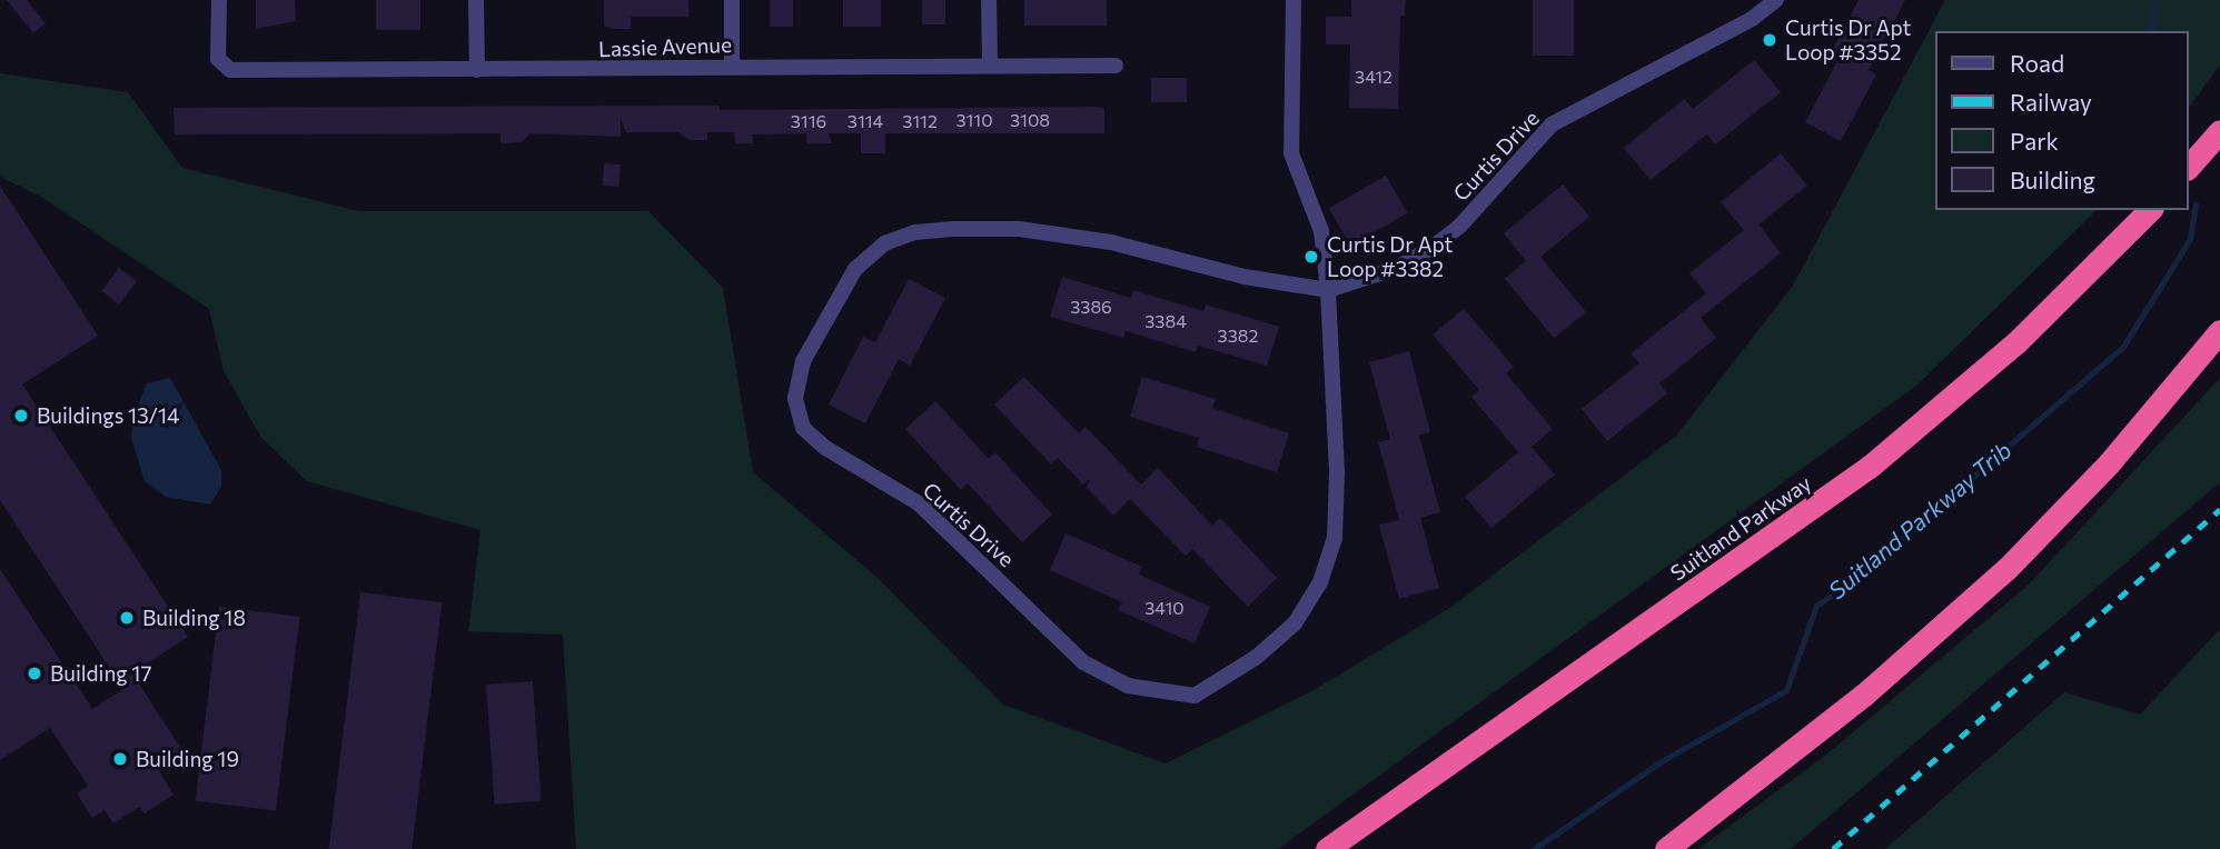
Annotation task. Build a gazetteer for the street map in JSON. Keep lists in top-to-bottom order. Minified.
{"streets":{"highway":["Suitland Parkway"],"street":["Lassie Avenue","Curtis Drive"]},"water":["Suitland Parkway Trib"],"places":["Curtis Dr Apt Loop #3352","Curtis Dr Apt Loop #3382","Buildings 13/14","Building 18","Building 17","Building 19"],"house_numbers":["3412","3110","3108","3116","3114","3112","3386","3384","3382","3410"],"legend":["Road","Railway","Park","Building"]}
